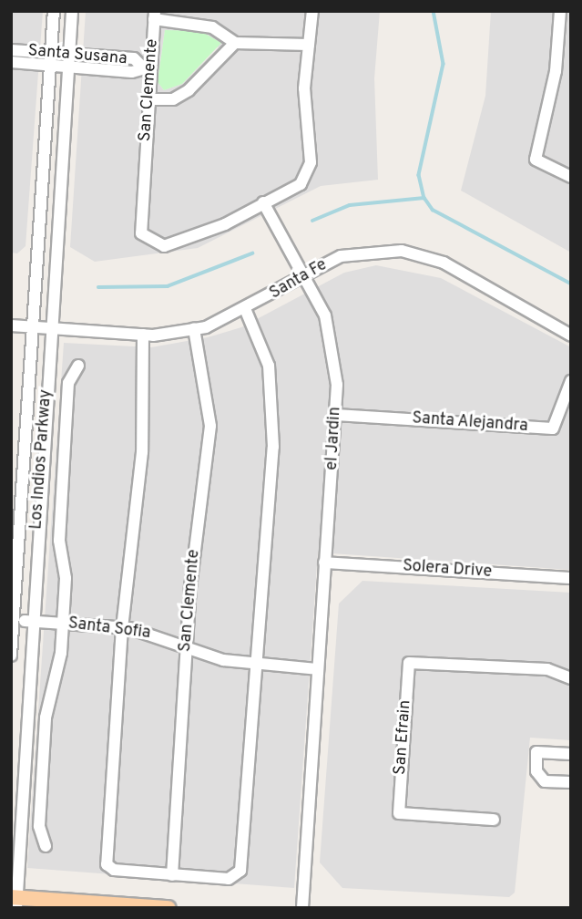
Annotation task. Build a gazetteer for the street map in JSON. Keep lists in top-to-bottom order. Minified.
{"streets":{"street":["Santa Susana","San Clemente","Santa Fe","Santa Alejandra","el Jardin","Los Indios Parkway","Solera Drive","Santa Sofia","San Efrain"]},"crossings":[["Santa Susana","San Clemente"],["Santa Susana","Los Indios Parkway"],["San Clemente","Santa Fe"],["San Clemente","el Jardin"],["San Clemente","Santa Sofia"],["Santa Fe","el Jardin"],["Santa Fe","Los Indios Parkway"],["Santa Alejandra","el Jardin"],["el Jardin","Solera Drive"],["el Jardin","Santa Sofia"],["Los Indios Parkway","Santa Sofia"]]}
